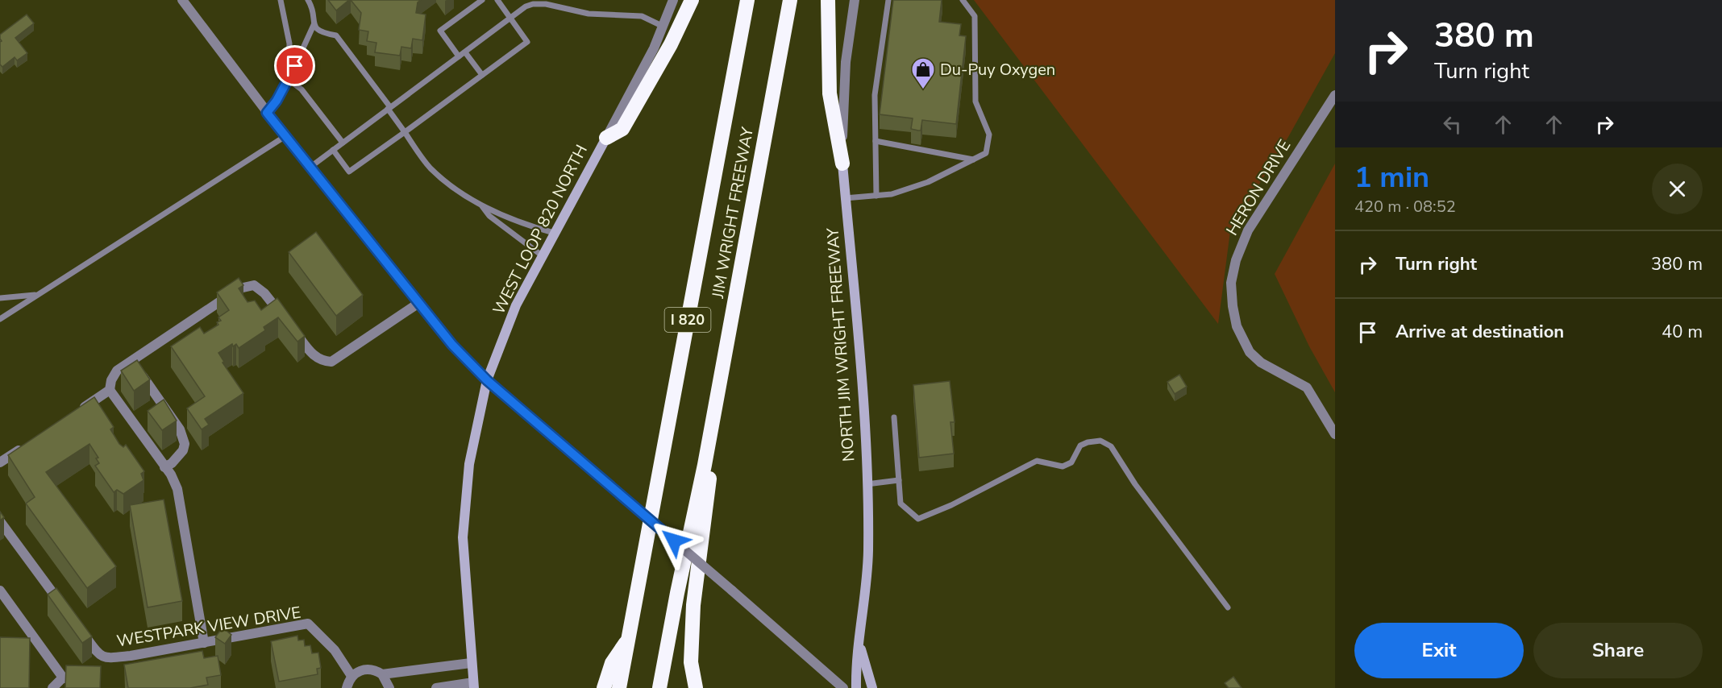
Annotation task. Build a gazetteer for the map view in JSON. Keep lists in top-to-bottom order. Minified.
{"streets":{"highway":["JIM WRIGHT FREEWAY","I 820"],"main road":["WEST LOOP 820 NORTH","NORTH JIM WRIGHT FREEWAY"],"street":["HERON DRIVE","WESTPARK VIEW DRIVE"]},"places":{"shop":["Du-Puy Oxygen"]},"page":{"turn":["380 m","Turn right"],"heading":["1 min","420 m · 08:52"],"list":[{"name":"Turn right","value":"380 m"},{"name":"Arrive at destination","value":"40 m"}],"buttons":["Exit","Share"]}}
